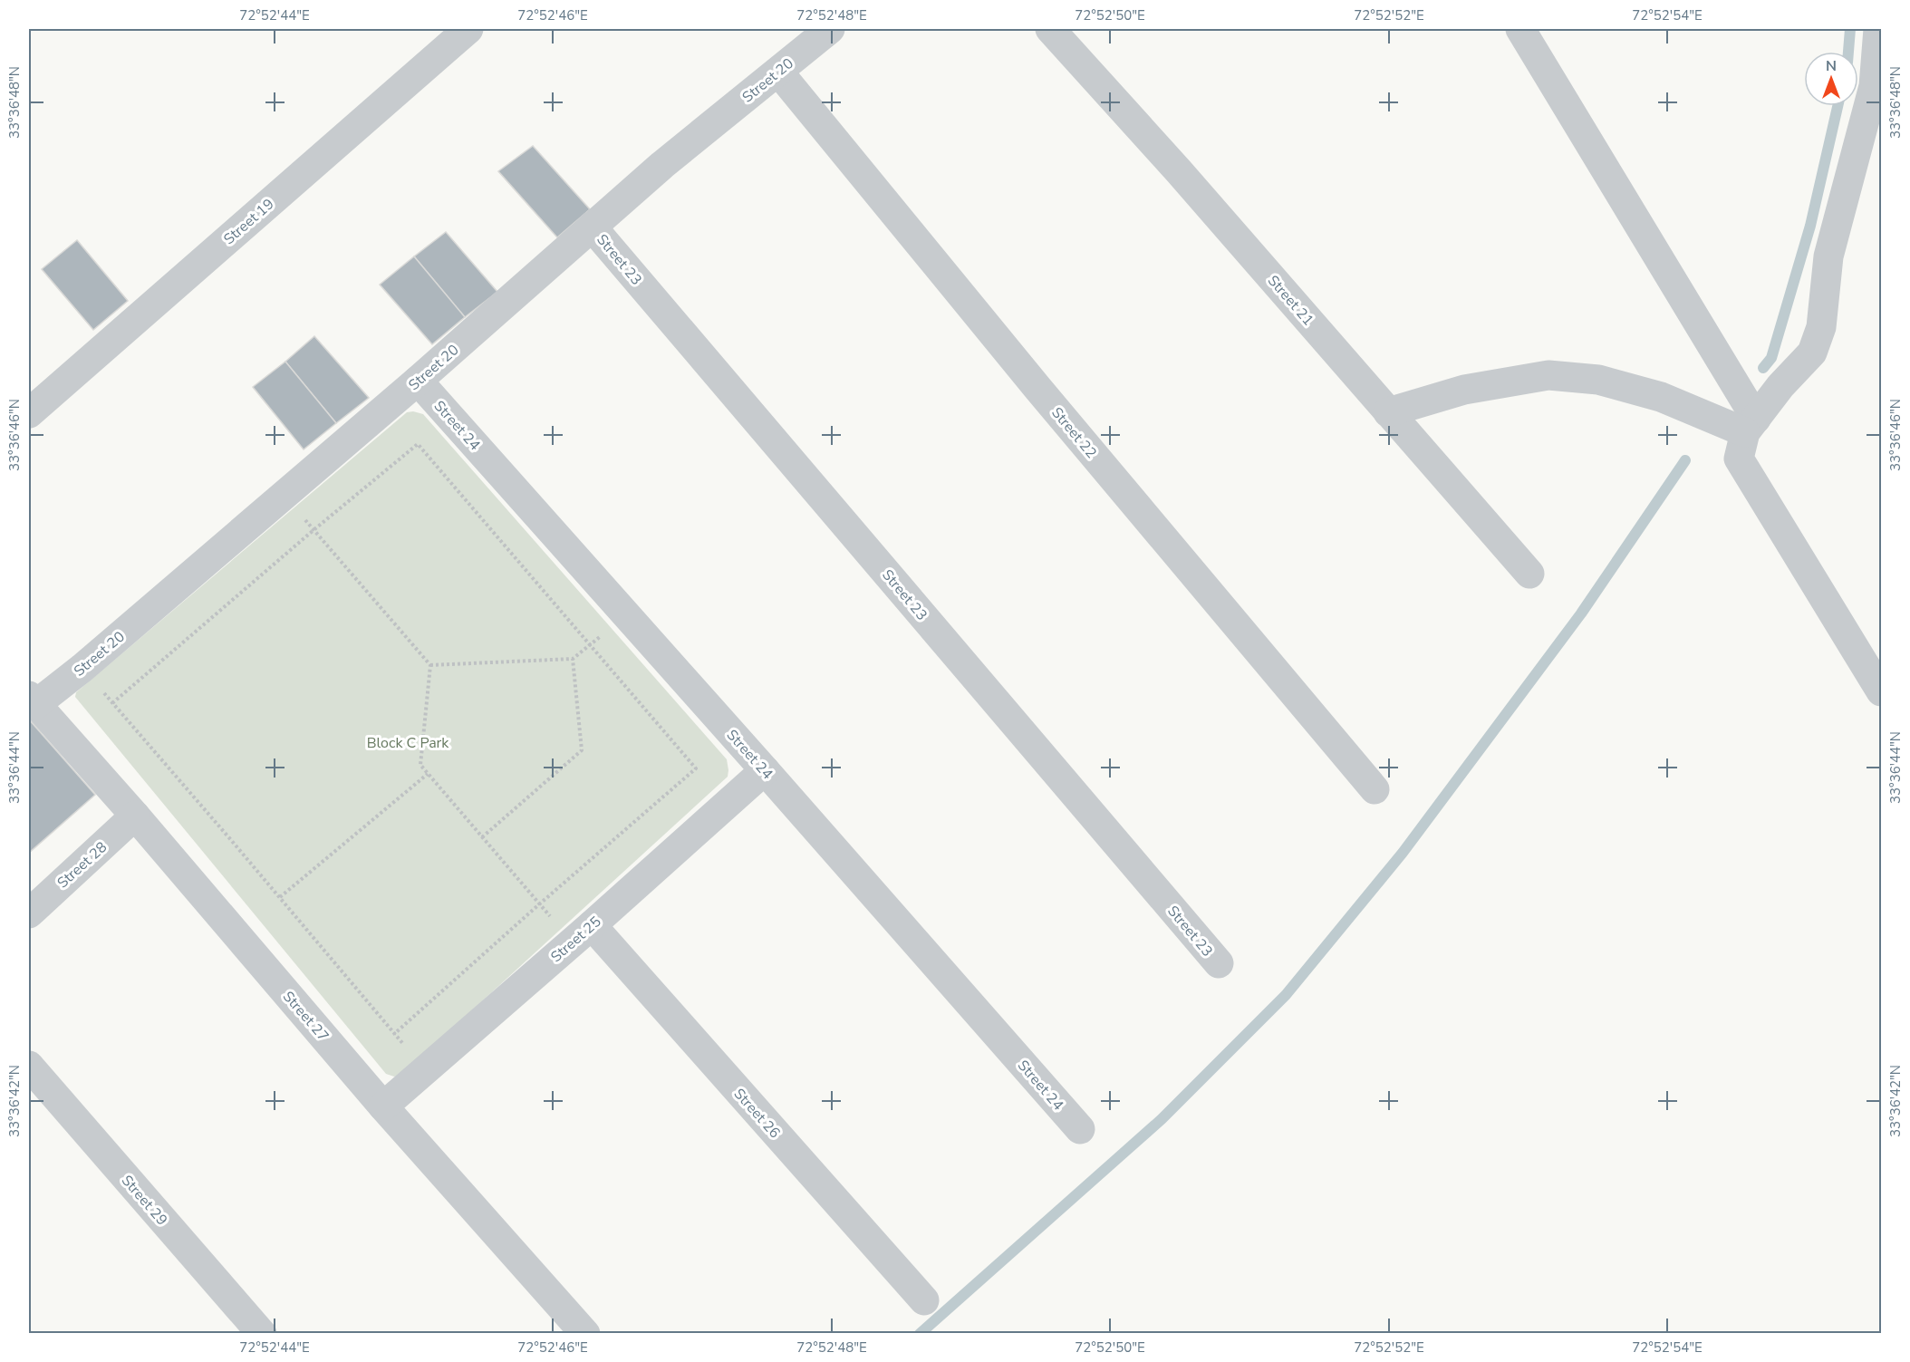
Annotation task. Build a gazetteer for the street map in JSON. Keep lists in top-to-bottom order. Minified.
{"streets":{"street":["Street 20","Street 19","Street 23","Street 21","Street 24","Street 22","Street 28","Street 25","Street 27","Street 26","Street 29"]},"crossings":[["Street 20","Street 23"],["Street 20","Street 24"],["Street 20","Street 22"],["Street 20","Street 27"],["Street 24","Street 25"],["Street 28","Street 27"],["Street 25","Street 27"],["Street 25","Street 26"]],"parks":["Block C Park"],"north":"top","coordinates":["72°52'44\"E","72°52'46\"E","72°52'48\"E","72°52'50\"E","72°52'52\"E","72°52'54\"E","33°36'48\"N","33°36'46\"N","33°36'44\"N","33°36'42\"N"]}
